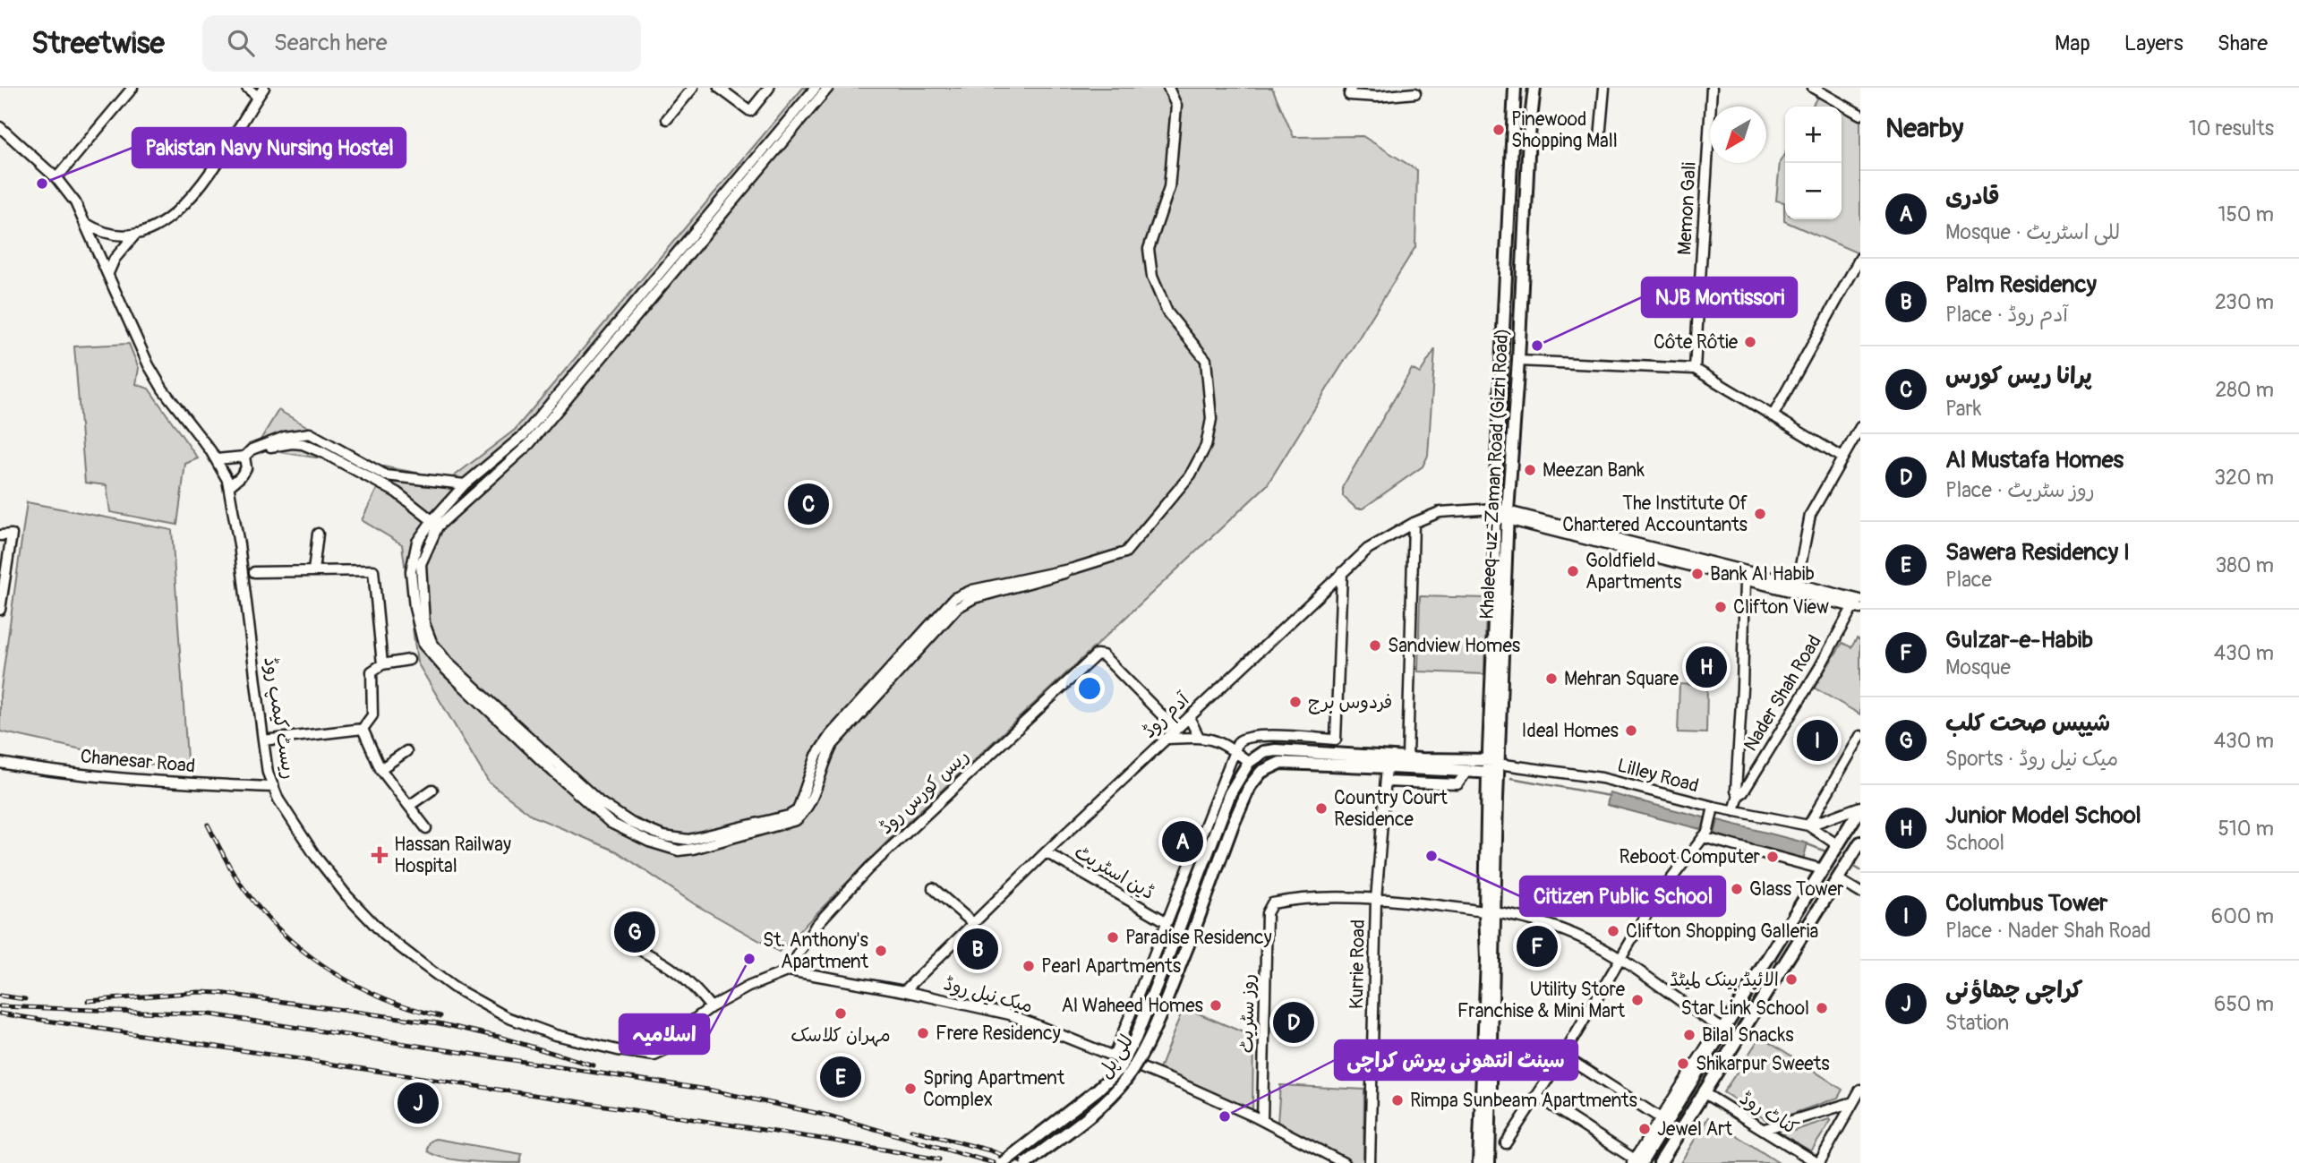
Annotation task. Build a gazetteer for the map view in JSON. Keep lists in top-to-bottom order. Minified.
{"streets":{"main road":["Khaleeq-uz-Zaman Road (Gizri Road)","Lilley Road","للی پل"],"street":["Memon Gali","Nader Shah Road","آدم روڈ","ریسٹ کیمپ روڈ","Chanesar Road","ریس کورس روڈ","ڈین اسٹریٹ","Kurrie Road","میک نیل روڈ","روز سٹریٹ","کناٹ روڈ"]},"crossings":[["Khaleeq-uz-Zaman Road (Gizri Road)","آدم روڈ"],["Khaleeq-uz-Zaman Road (Gizri Road)","Lilley Road"],["آدم روڈ","ریس کورس روڈ"],["آدم روڈ","ڈین اسٹریٹ"],["آدم روڈ","میک نیل روڈ"],["ریسٹ کیمپ روڈ","Chanesar Road"],["Lilley Road","Kurrie Road"],["Lilley Road","للی پل"],["ریس کورس روڈ","میک نیل روڈ"],["Kurrie Road","روز سٹریٹ"],["میک نیل روڈ","روز سٹریٹ"]],"places":{"other":["Pinewood Shopping Mall","Pakistan Navy Nursing Hostel","Côte Rôtie","NJB Montissori","Meezan Bank","The Institute Of Chartered Accountants","Goldfield Apartments","Bank Al Habib","Clifton View","Sandview Homes","Mehran Square","فردوس برج","Ideal Homes","Country Court Residence","Citizen Public School","Reboot Computer","Glass Tower","Clifton Shopping Galleria","Paradise Residency","St. Anthony's Apartment","اسلامیہ","Pearl Apartments","الائیڈ بینک لمیٹڈ","Utility Store Franchise & Mini Mart","Al Waheed Homes","Star Link School","مہران کلاسک","Frere Residency","Bilal Snacks","Shikarpur Sweets","Spring Apartment Complex","Rimpa Sunbeam Apartments","سینٹ انتھونی پیرش کراچی","Jewel Art"],"health":["Hassan Railway Hospital"]},"north":"bottom left","page":{"header":"Streetwise","search":"Search here","nav":["Map","Layers","Share"],"heading":["Nearby","10 results"],"map_buttons":["+","−"],"list":[{"mark":"A","name":"قادری","note":"Mosque · للی اسٹریٹ","value":"150 m"},{"mark":"B","name":"Palm Residency","note":"Place · آدم روڈ","value":"230 m"},{"mark":"C","name":"پرانا ریس کورس","note":"Park","value":"280 m"},{"mark":"D","name":"Al Mustafa Homes","note":"Place · روز سٹریٹ","value":"320 m"},{"mark":"E","name":"Sawera Residency I","note":"Place","value":"380 m"},{"mark":"F","name":"Gulzar-e-Habib","note":"Mosque","value":"430 m"},{"mark":"G","name":"شیپس صحت کلب","note":"Sports · میک نیل روڈ","value":"430 m"},{"mark":"H","name":"Junior Model School","note":"School","value":"510 m"},{"mark":"I","name":"Columbus Tower","note":"Place · Nader Shah Road","value":"600 m"},{"mark":"J","name":"کراچی چھاؤنی","note":"Station","value":"650 m"}],"pins":["C","H","I","A","G","F","B","D","E","J"]}}
